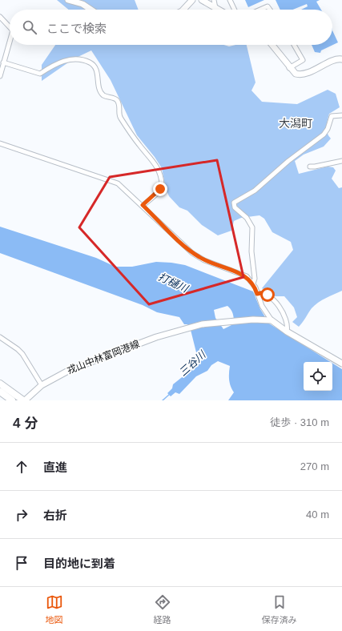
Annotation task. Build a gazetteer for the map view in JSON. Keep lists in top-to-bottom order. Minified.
{"streets":{"main road":["戎山中林富岡港線"]},"districts":["大潟町"],"water":["打樋川","三谷川"],"page":{"search":"ここで検索","heading":["4 分","徒歩 · 310 m"],"list":[["直進","270 m"],["右折","40 m"],"目的地に到着"],"nav":["地図","経路","保存済み"]}}
